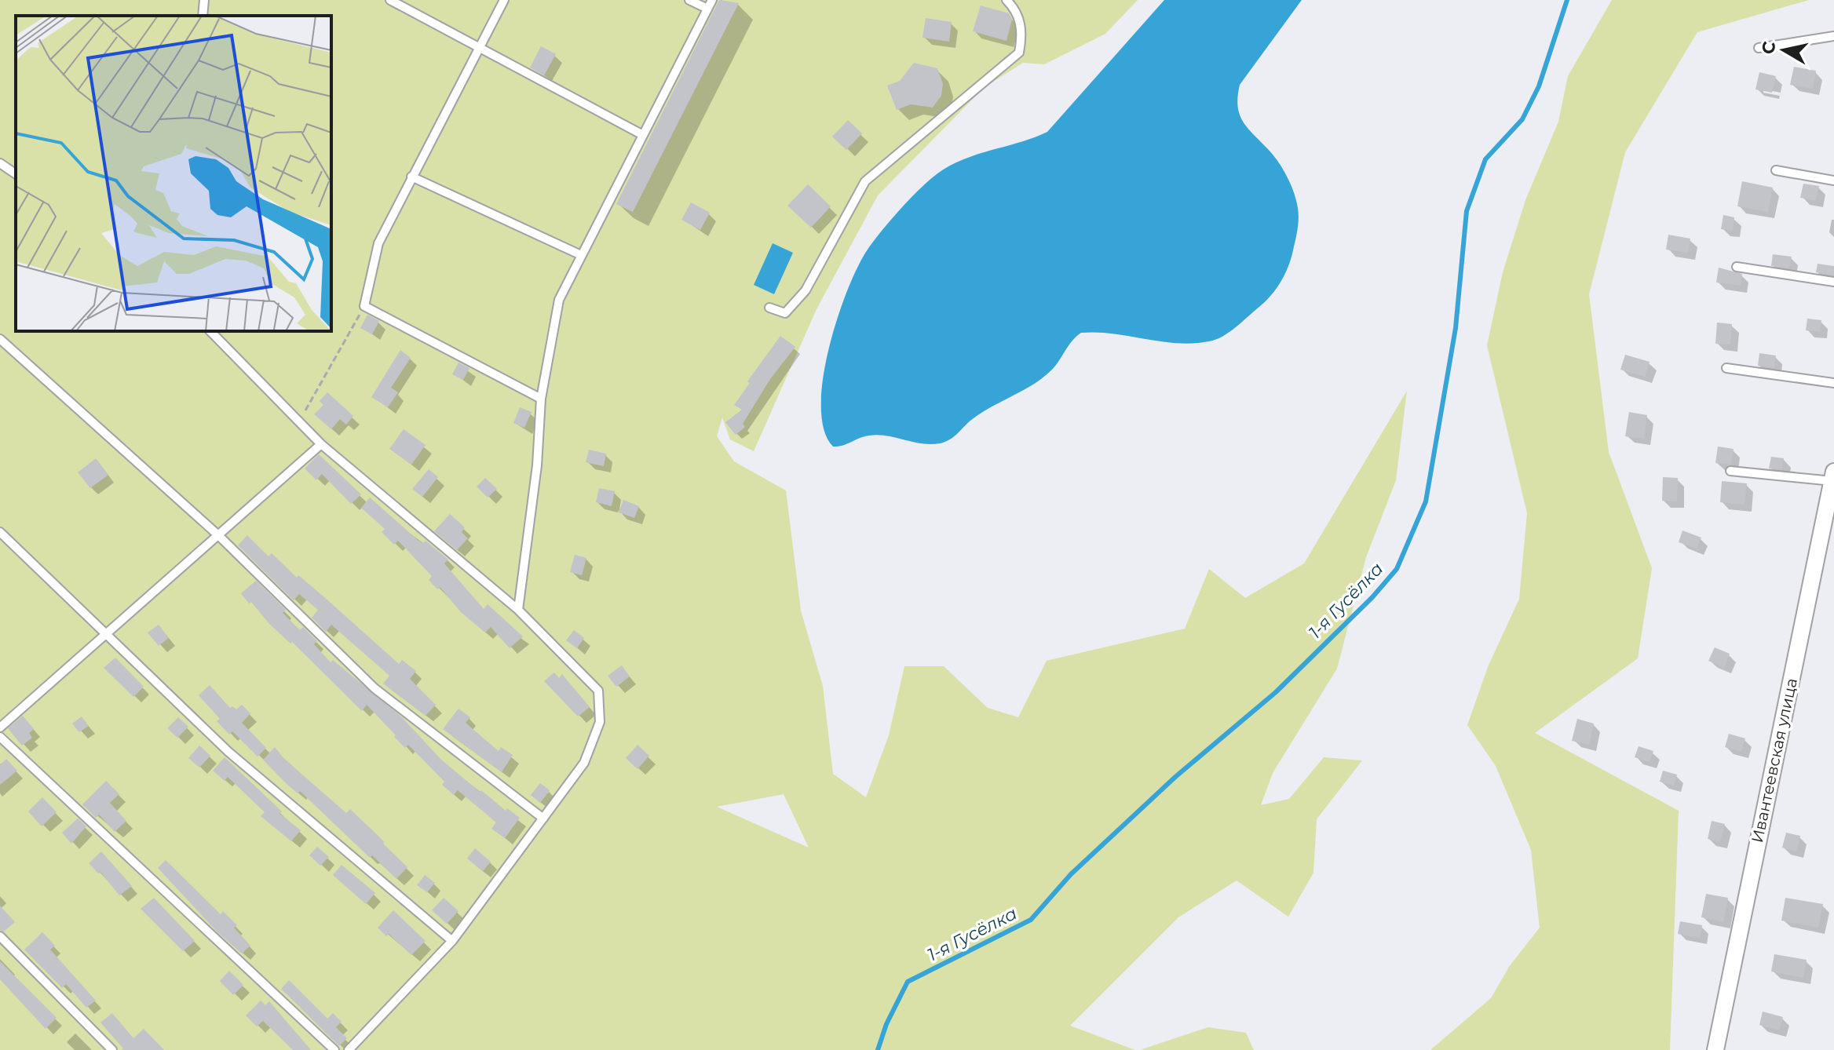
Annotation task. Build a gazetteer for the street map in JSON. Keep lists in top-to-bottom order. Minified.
{"streets":{"street":["Ивантеевская улица"]},"water":["1-я Гусёлка"],"north":"left"}
